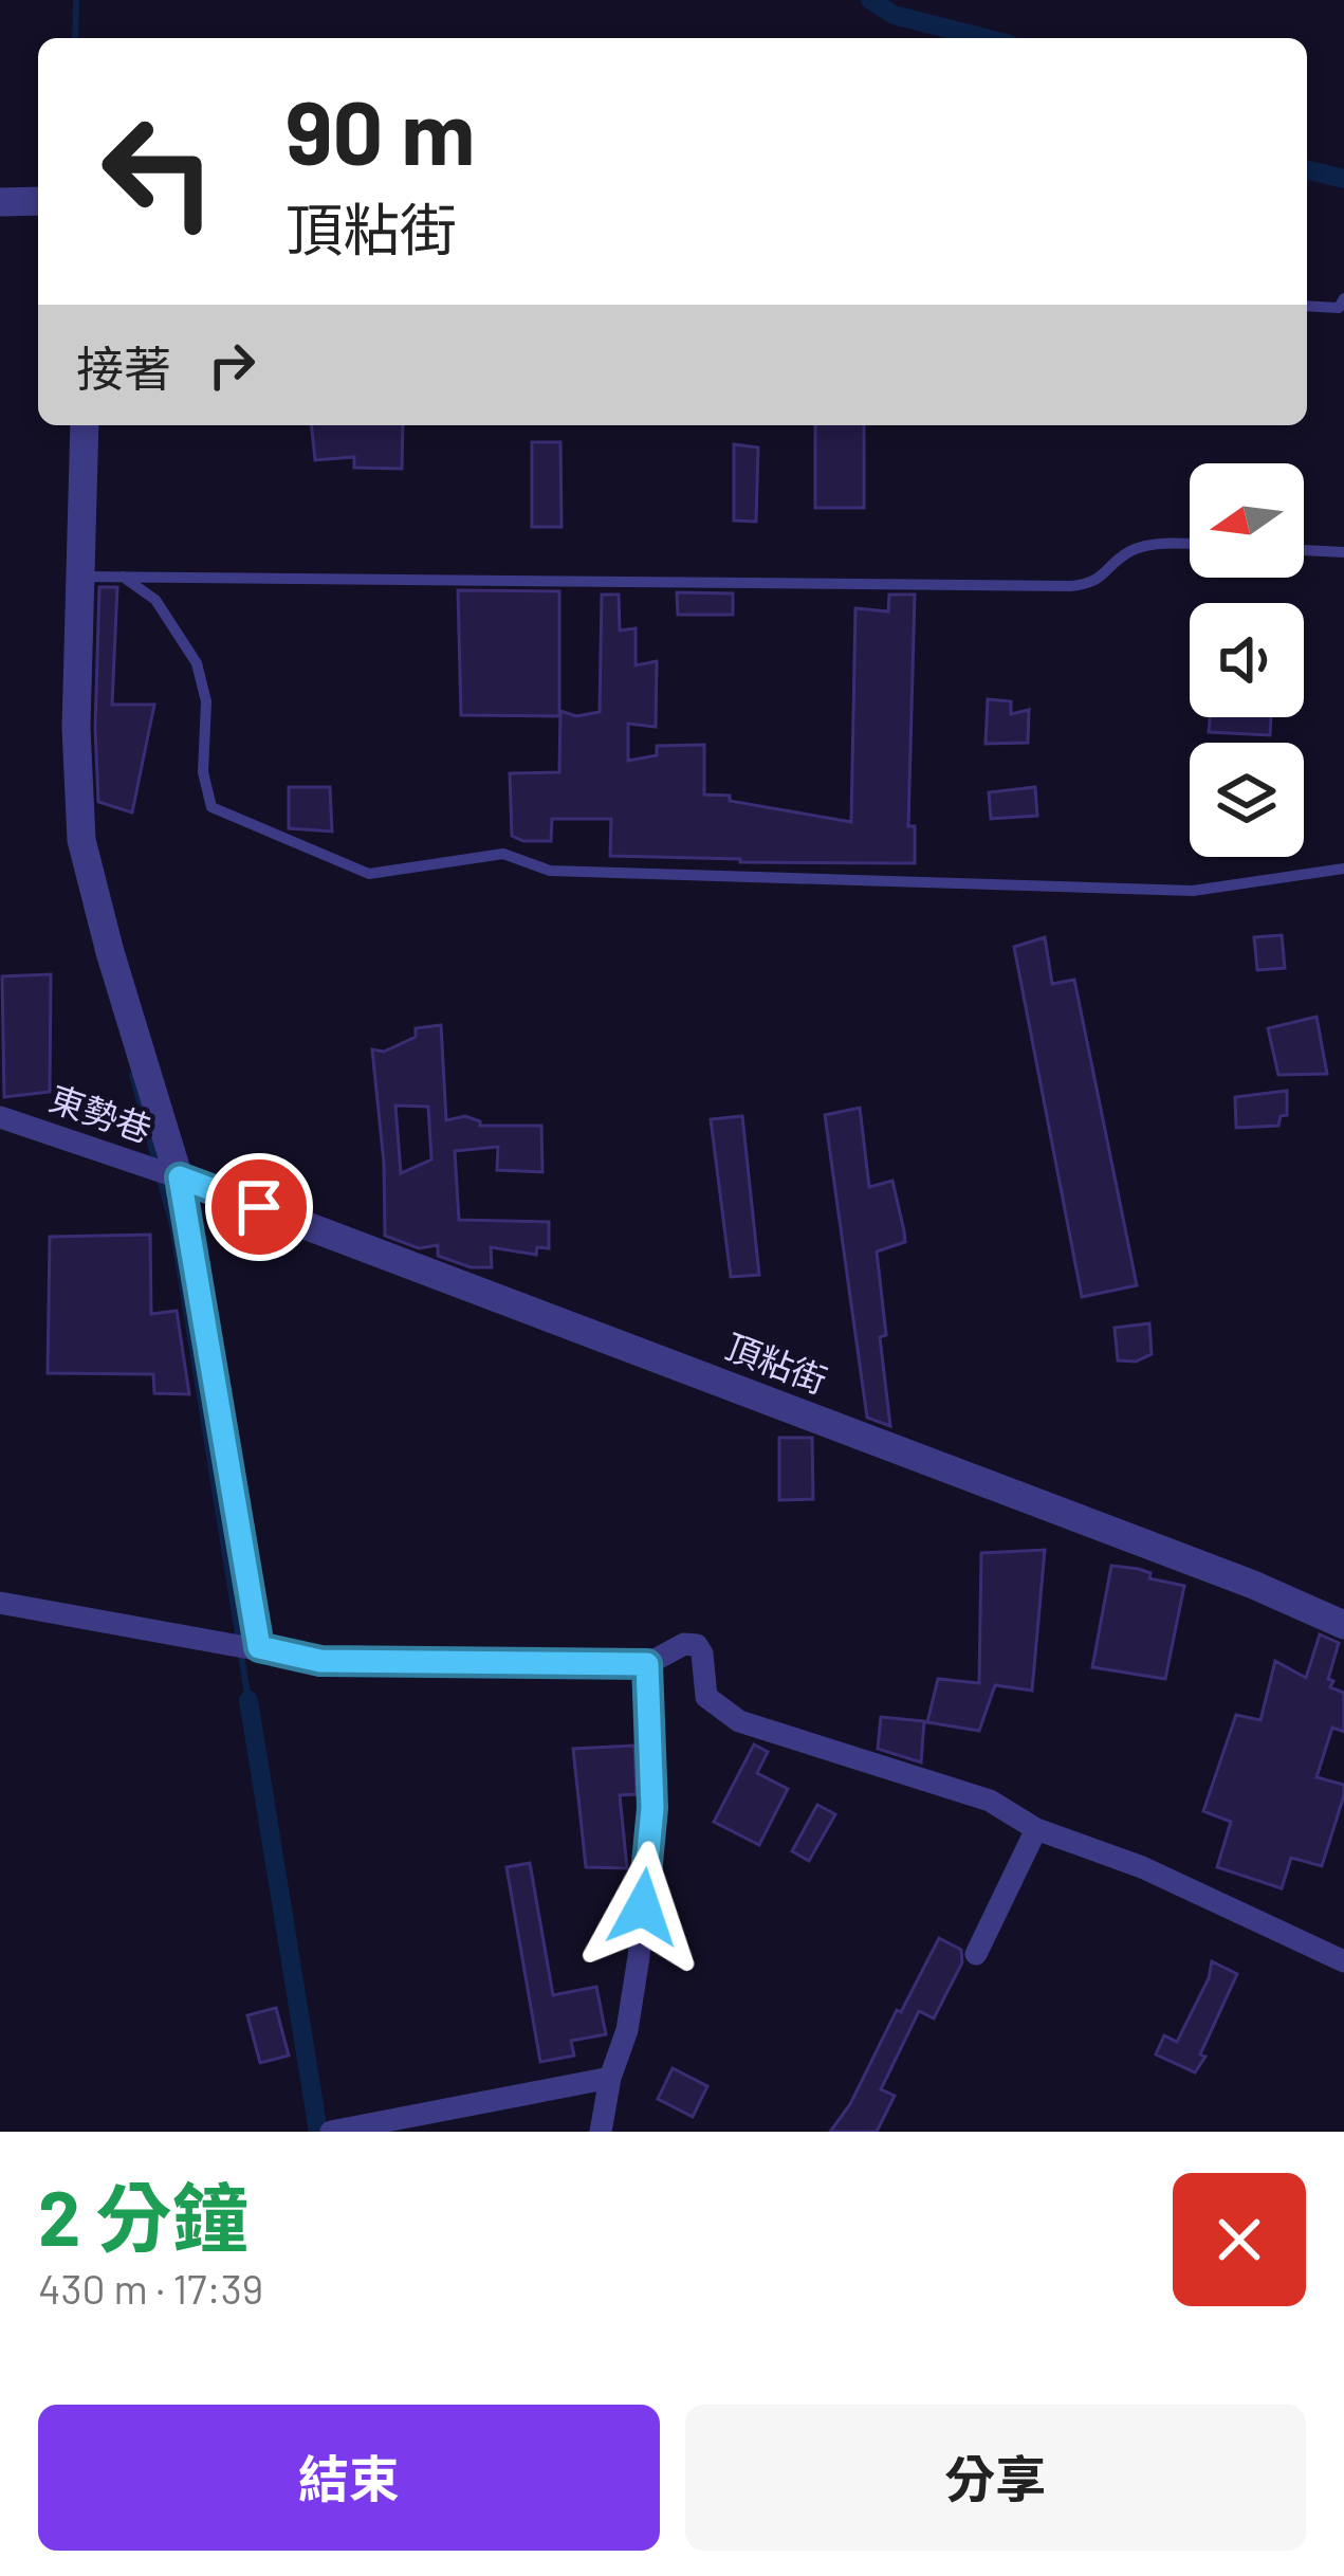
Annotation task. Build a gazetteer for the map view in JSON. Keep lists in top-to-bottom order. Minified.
{"streets":{"street":["東勢巷","頂粘街"]},"crossings":[["東勢巷","頂粘街"]],"north":"left","page":{"turn":["90 m","頂粘街"],"then":"接著","heading":["2 分鐘","430 m · 17:39"],"buttons":["結束","分享"]}}
